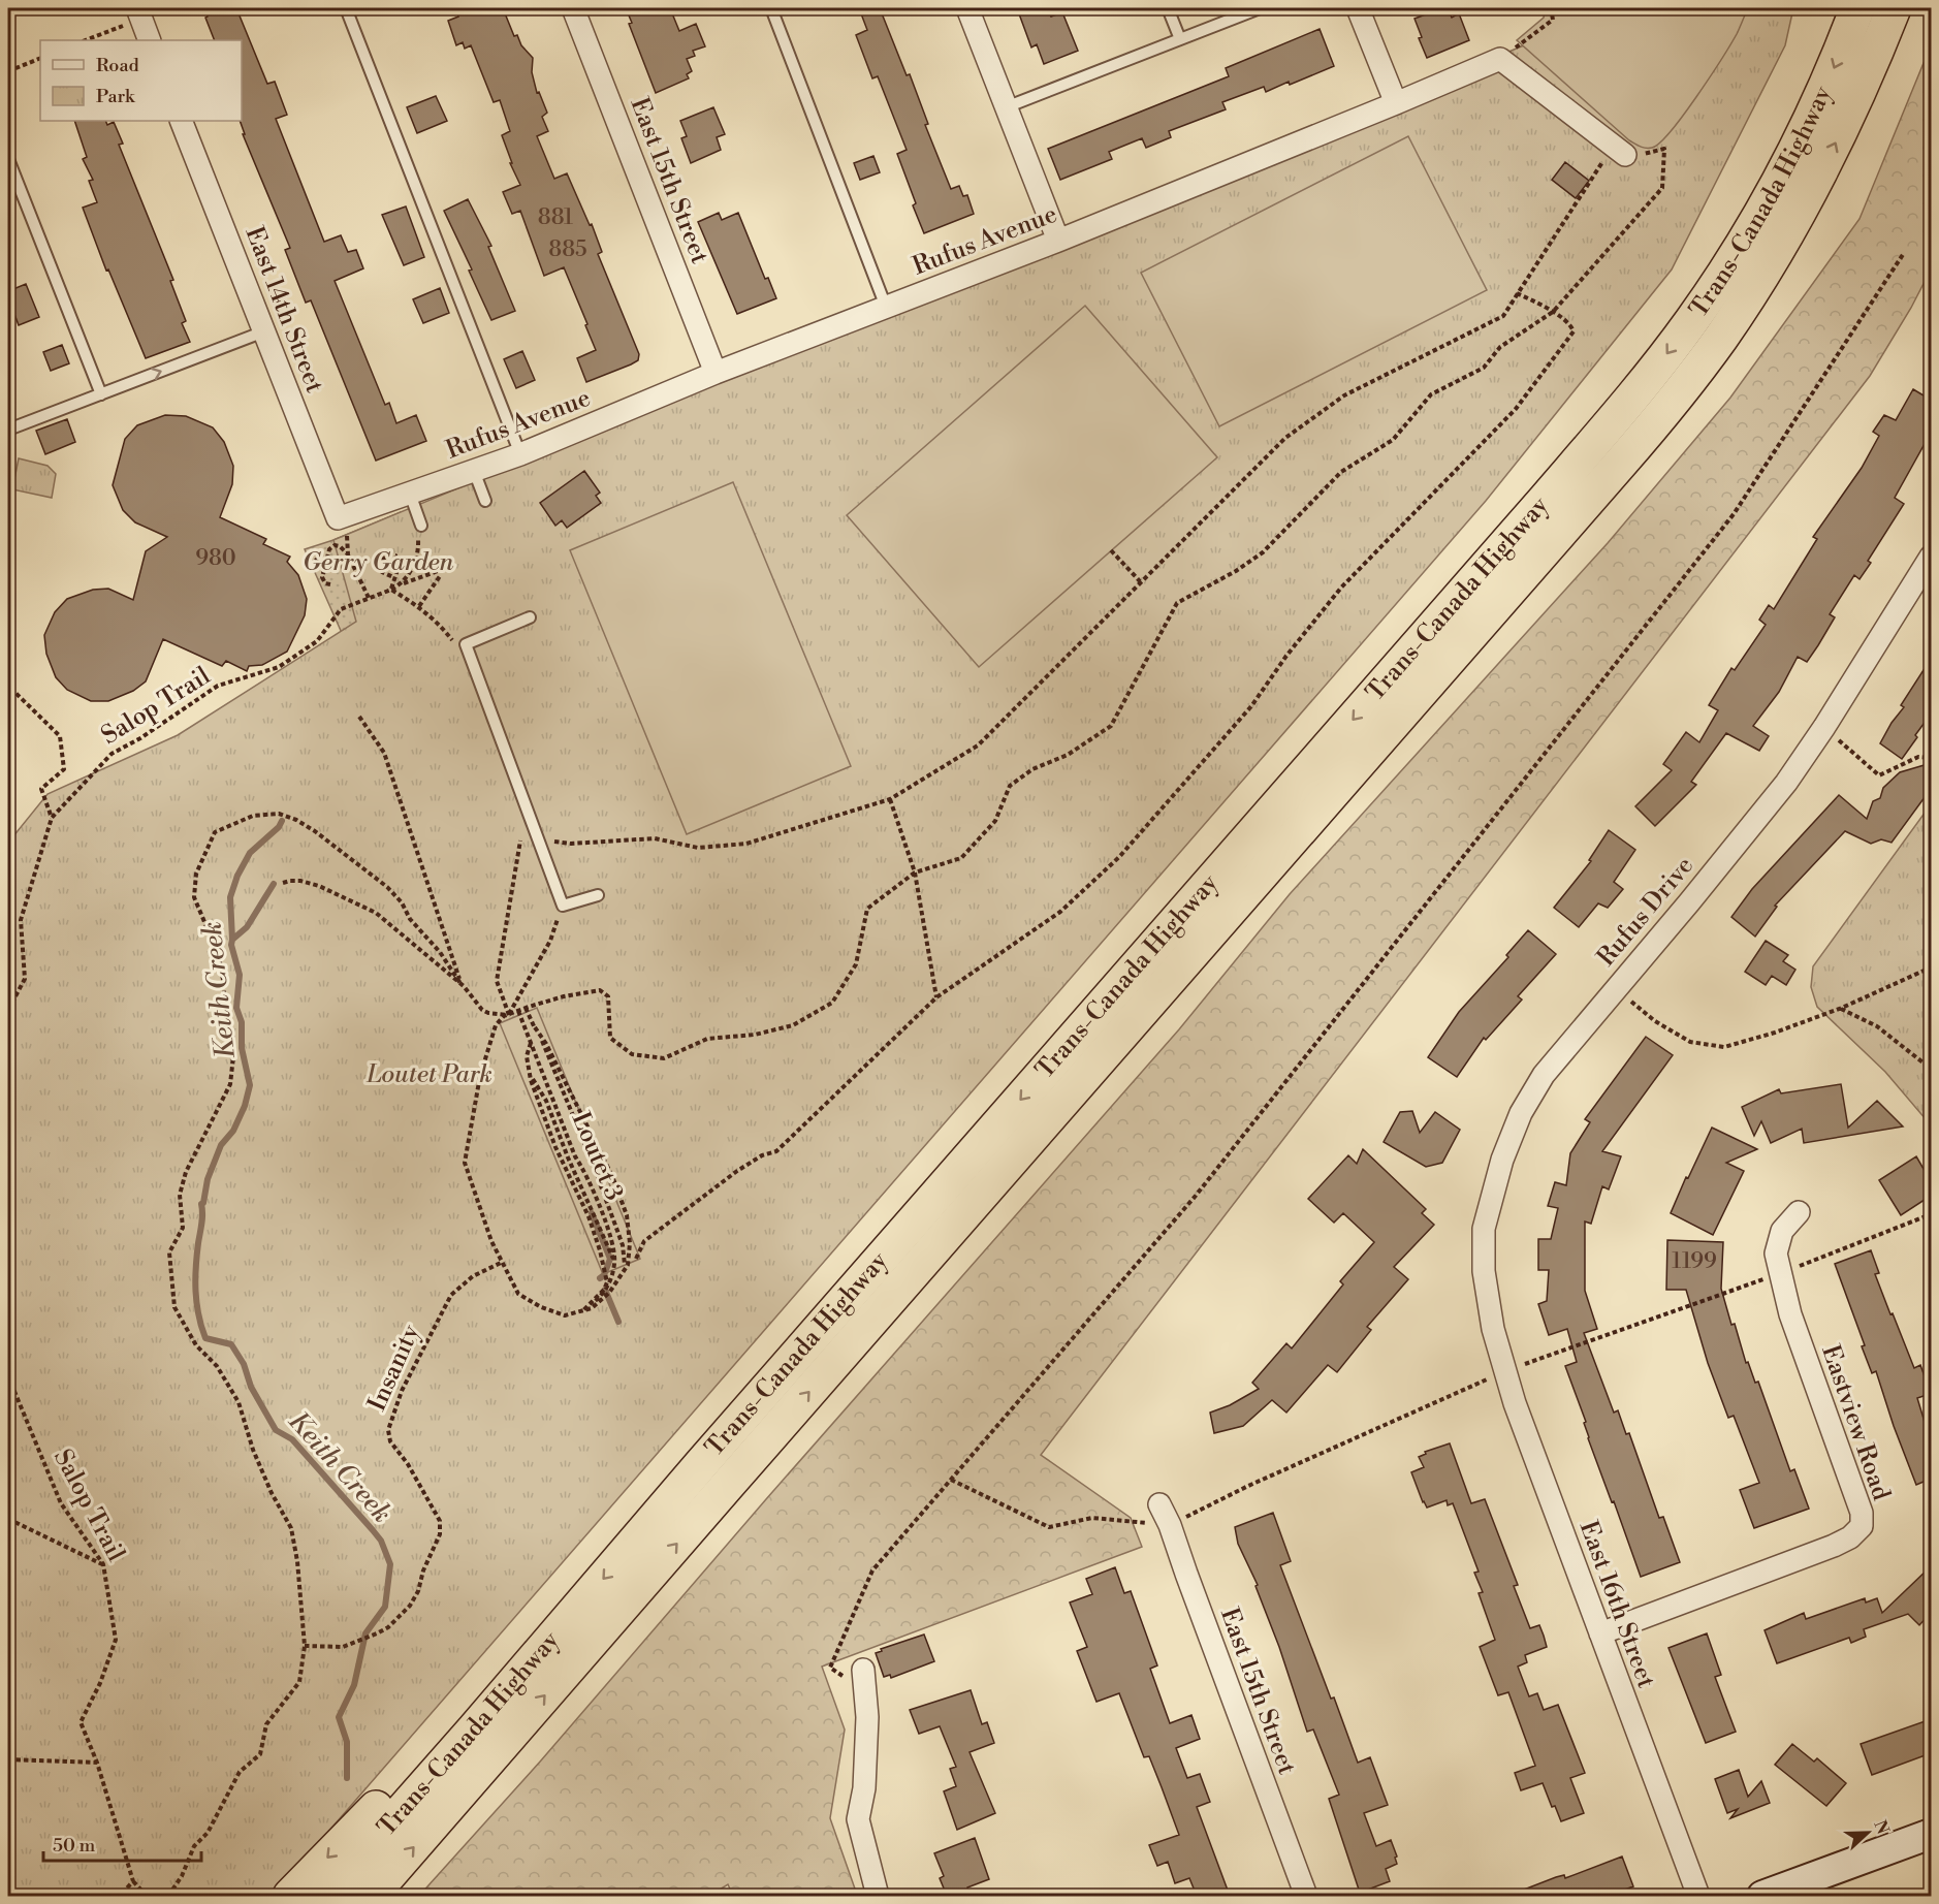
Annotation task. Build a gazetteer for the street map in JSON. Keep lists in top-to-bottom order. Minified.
{"streets":{"highway":["Trans-Canada Highway"],"street":["East 15th Street","Rufus Avenue","East 14th Street","Rufus Drive","Eastview Road","East 16th Street"],"path":["Salop Trail","Loutet 3","Insanity"]},"crossings":[["East 15th Street","Rufus Avenue"],["Rufus Avenue","East 14th Street"],["Rufus Drive","East 16th Street"],["Eastview Road","East 16th Street"]],"water":["Keith Creek"],"parks":["Gerry Garden","Loutet Park"],"house_numbers":["881","885","980","1199"],"legend":["Road","Park"],"scale_bar":"50 m","north":"right"}
